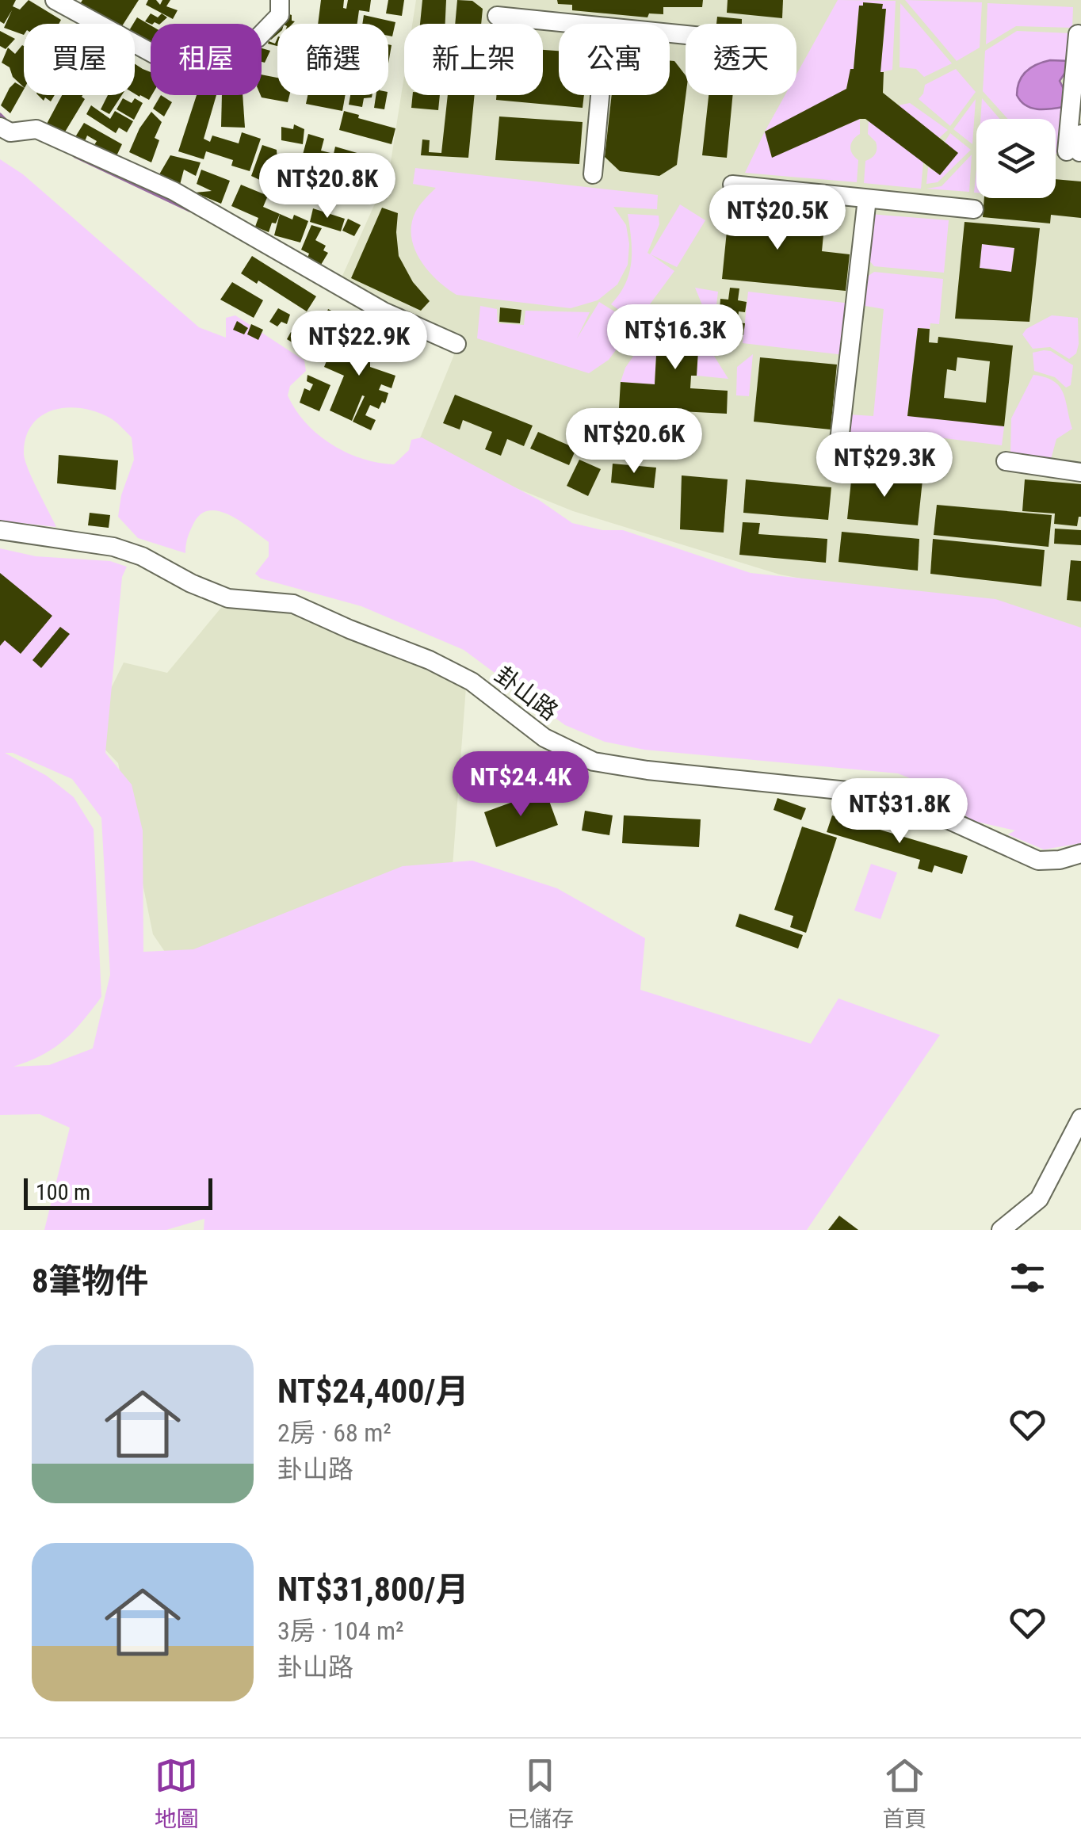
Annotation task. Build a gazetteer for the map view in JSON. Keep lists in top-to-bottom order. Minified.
{"streets":{"street":["卦山路"]},"scale_bar":"100 m","page":{"chip":["買屋","租屋","篩選","新上架","公寓","透天"],"price":["NT$20.8K","NT$20.5K","NT$16.3K","NT$22.9K","NT$20.6K","NT$29.3K","NT$24.4K","NT$31.8K"],"scale":"100 m","heading":"8筆物件","list":[{"name":"NT$24,400/月","note":"2房 · 68 m² · 卦山路"},{"name":"NT$31,800/月","note":"3房 · 104 m² · 卦山路"}],"tabs":["地圖","已儲存","首頁"]}}
